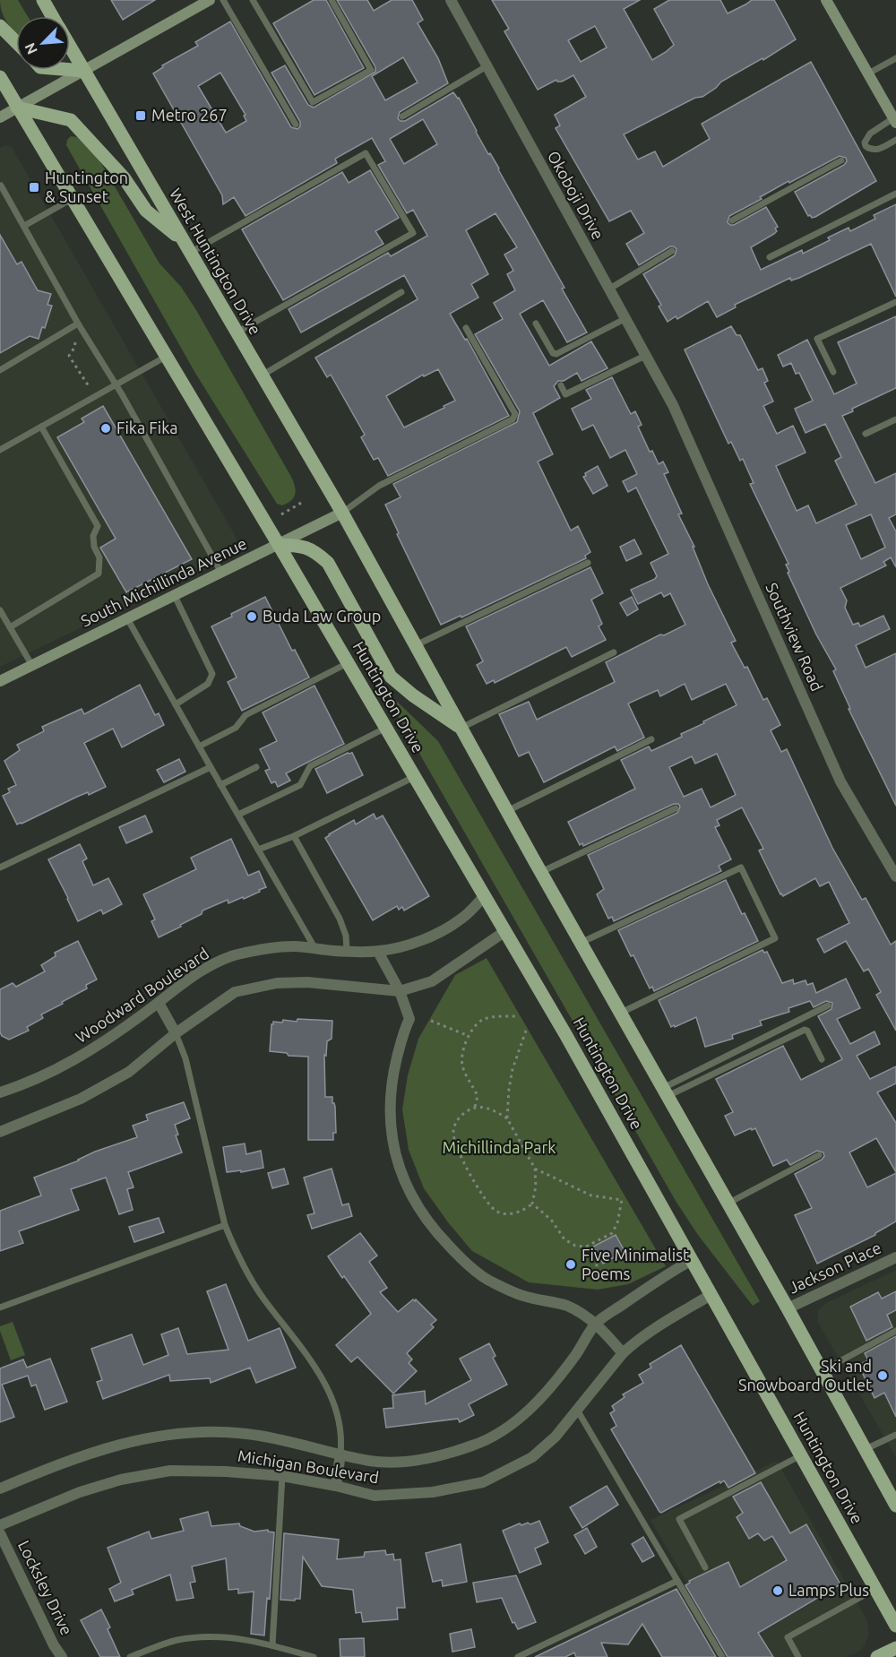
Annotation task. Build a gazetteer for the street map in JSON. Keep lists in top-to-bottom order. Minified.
{"streets":{"main road":["West Huntington Drive","South Michillinda Avenue","Huntington Drive"],"street":["Okoboji Drive","Southview Road","Woodward Boulevard","Jackson Place","Michigan Boulevard","Locksley Drive"]},"crossings":[["Okoboji Drive","Southview Road"],["West Huntington Drive","South Michillinda Avenue"],["South Michillinda Avenue","Huntington Drive"],["Huntington Drive","Woodward Boulevard"],["Huntington Drive","Michigan Boulevard"]],"parks":["Michillinda Park"],"places":{"transit":["Metro 267","Huntington & Sunset"],"other":["Fika Fika","Buda Law Group","Five Minimalist Poems","Ski and Snowboard Outlet","Lamps Plus"]},"north":"bottom left"}
